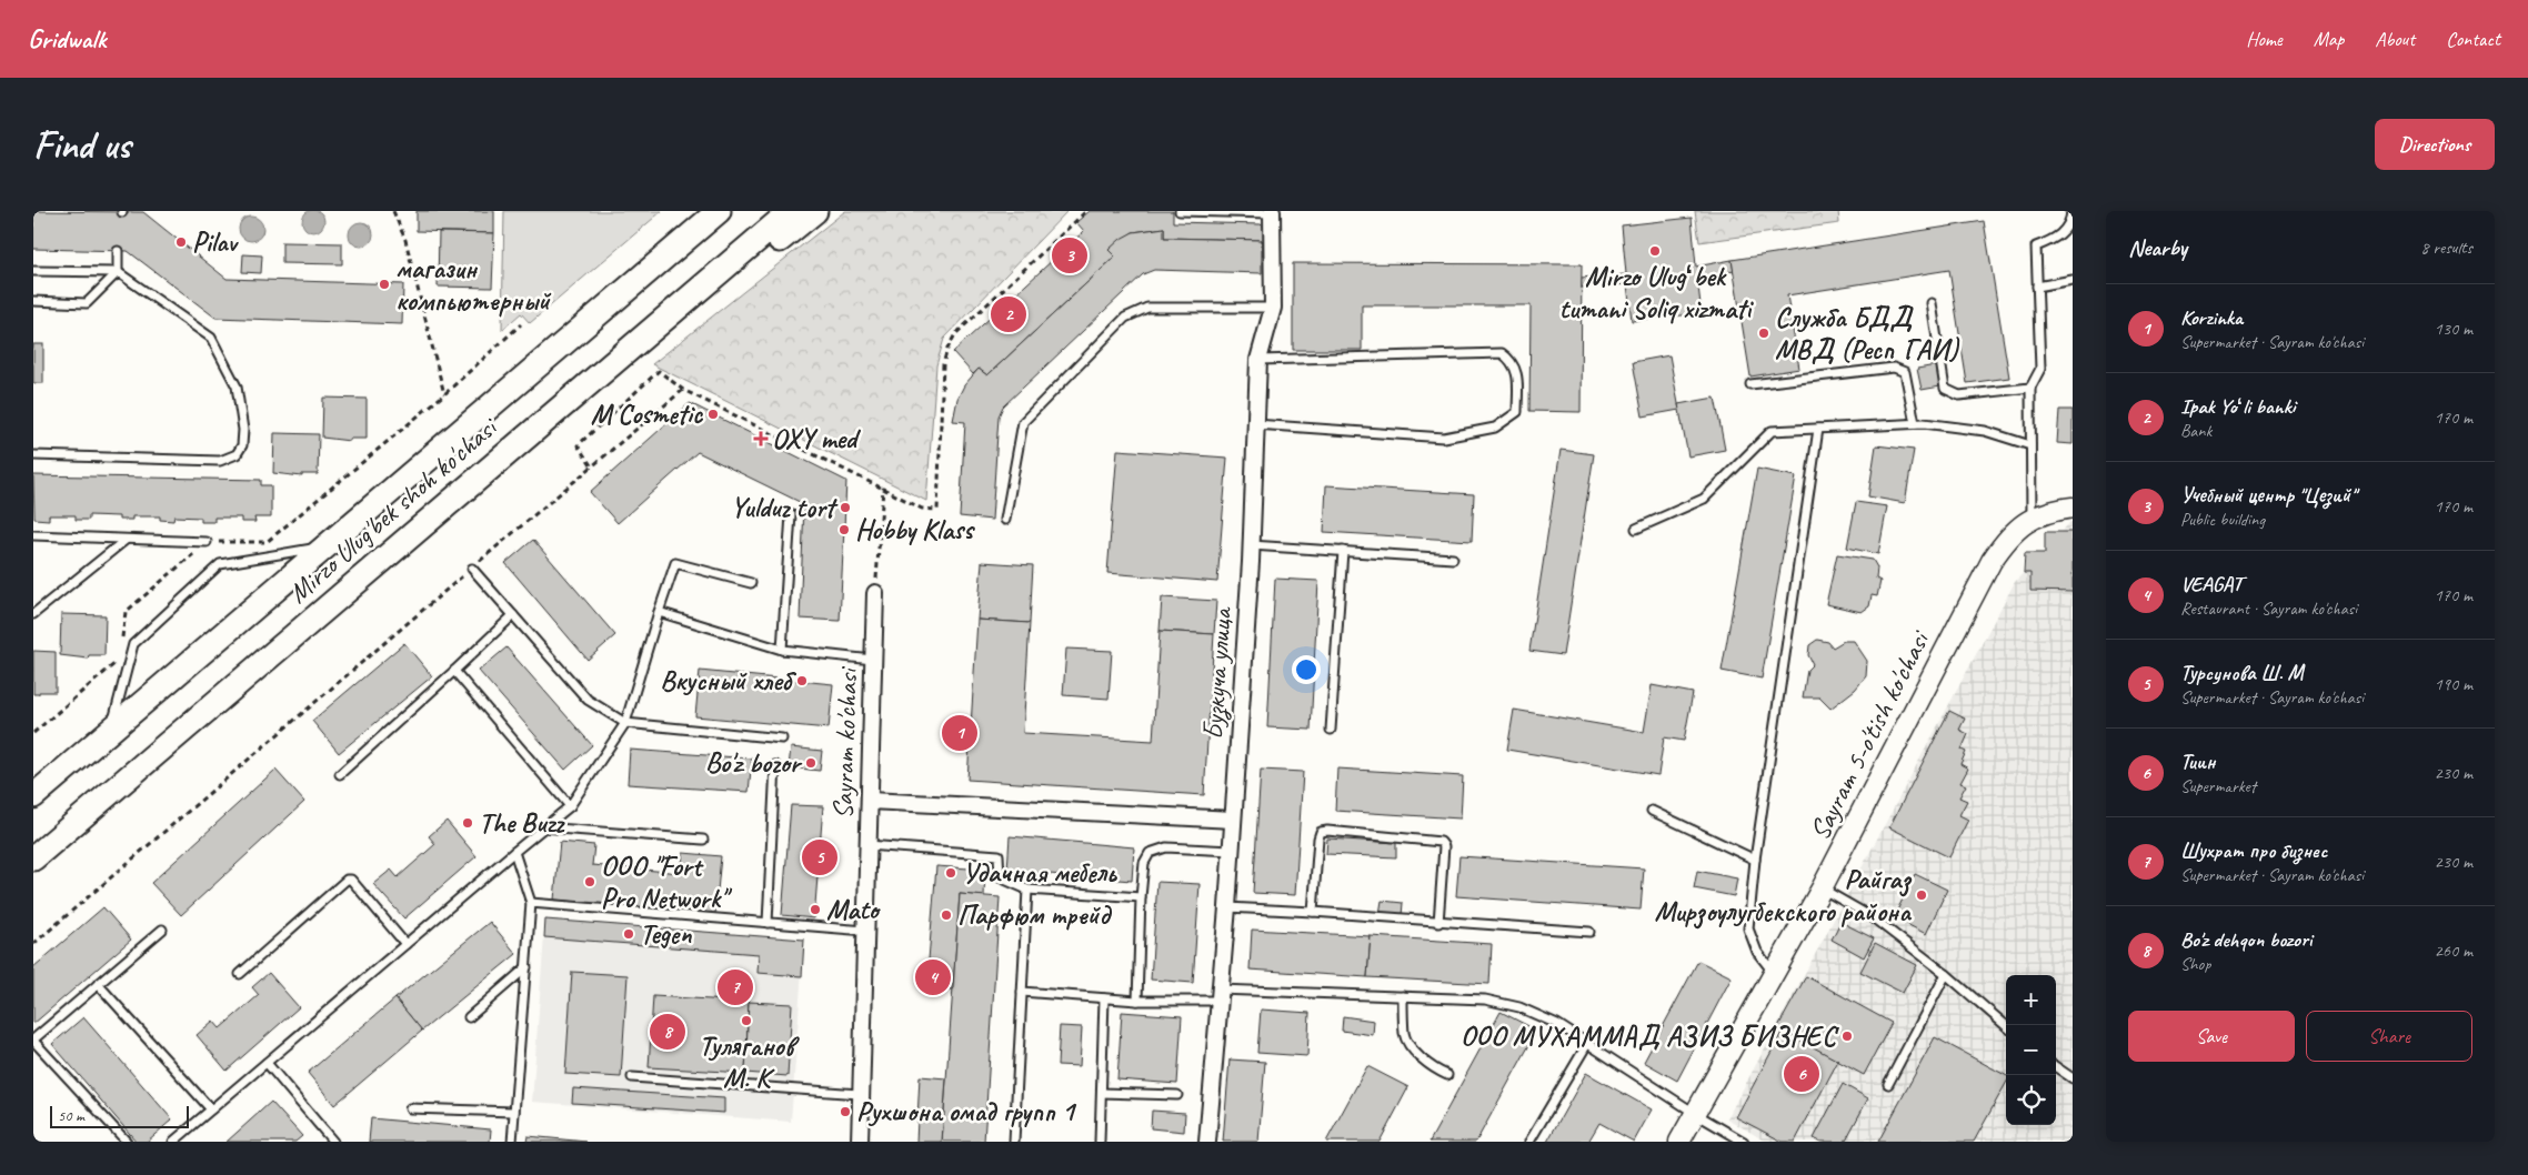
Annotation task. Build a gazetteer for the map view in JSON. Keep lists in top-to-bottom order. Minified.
{"streets":{"main road":["Mirzo Ulug'bek shoh ko'chasi"],"street":["Бузкуча улица","Sayram 5-o'tish ko'chasi","Sayram ko'chasi"]},"places":{"other":["Pilav","Mirzo Ulugʻbek tumani Soliq xizmati","магазин компьютерный","Служба БДД МВД (Респ ГАИ)","M Cosmetic","Yulduz tort","Hobby Klass","Вкусный хлеб","Bo'z bozor","The Buzz","Удачная мебель","ООО \"Fort Pro Network\"","Райгаз Мирзоулугбекского района","Mato","Парфюм трейд","Tegen","Туляганов М. К","ООО МУХАММАД АЗИЗ БИЗНЕС","Рухшона омад групп 1"],"health":["OXY med"]},"scale_bar":"50 m","page":{"header":"Gridwalk","nav":["Home","Map","About","Contact"],"buttons":["Directions",["Save","Share"]],"title":"Find us","heading":["Nearby","8 results"],"pins":["3","2","1","5","4","7","8","6"],"list":[{"mark":"1","name":"Korzinka","note":"Supermarket · Sayram ko'chasi","value":"130 m"},{"mark":"2","name":"Ipak Yoʻli banki","note":"Bank","value":"170 m"},{"mark":"3","name":"Учебный центр \"Цезий\"","note":"Public building","value":"170 m"},{"mark":"4","name":"VEAGAT","note":"Restaurant · Sayram ko'chasi","value":"170 m"},{"mark":"5","name":"Турсунова Ш. М","note":"Supermarket · Sayram ko'chasi","value":"190 m"},{"mark":"6","name":"Тиин","note":"Supermarket","value":"230 m"},{"mark":"7","name":"Шухрат про бизнес","note":"Supermarket · Sayram ko'chasi","value":"230 m"},{"mark":"8","name":"Bo'z dehqon bozori","note":"Shop","value":"260 m"}],"map_buttons":["+","−"],"scale":"50 m"}}
